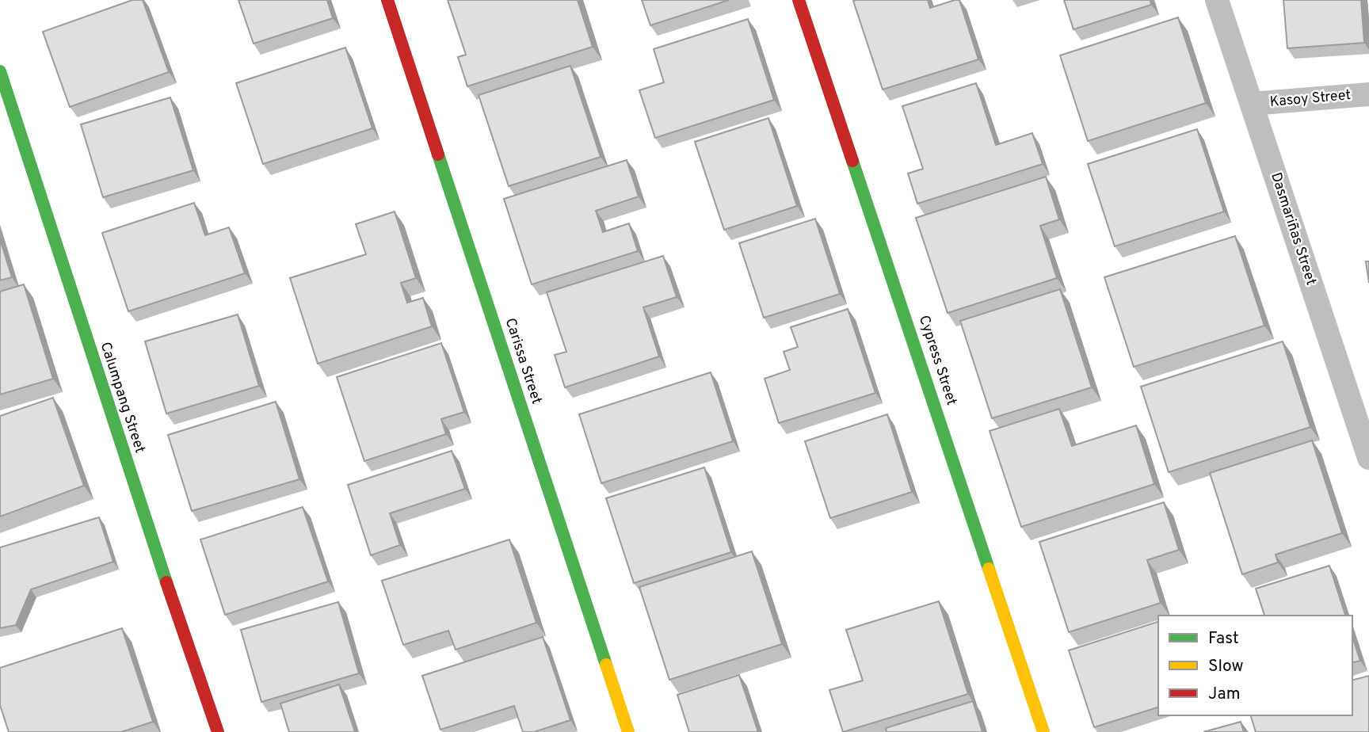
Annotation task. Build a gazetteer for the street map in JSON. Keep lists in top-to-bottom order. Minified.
{"streets":{"street":["Kasoy Street","Dasmariñas Street","Cypress Street","Carissa Street","Calumpang Street"]},"crossings":[["Kasoy Street","Dasmariñas Street"]],"legend":["Fast","Slow","Jam"]}
